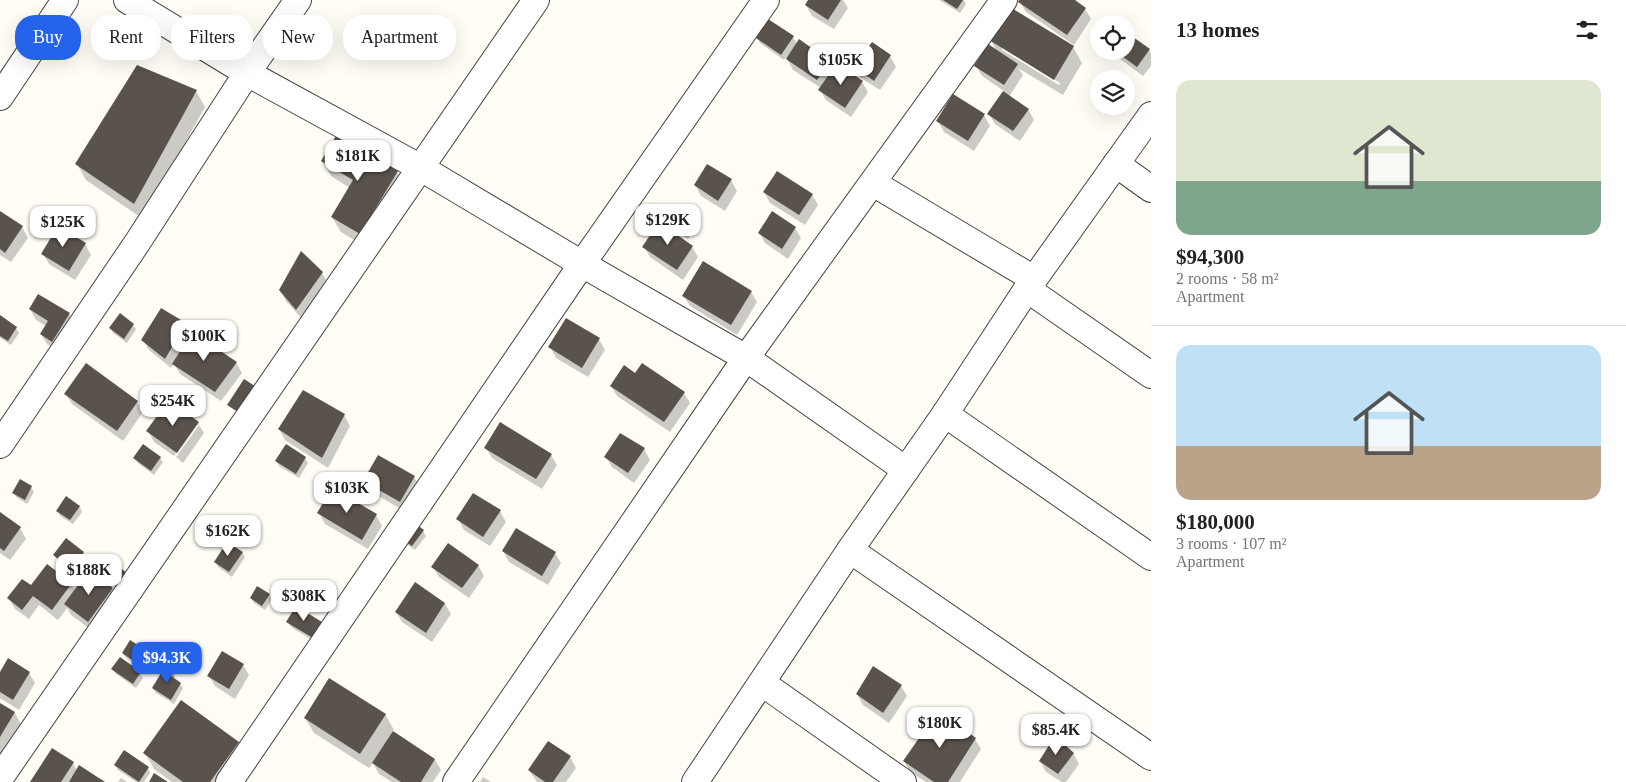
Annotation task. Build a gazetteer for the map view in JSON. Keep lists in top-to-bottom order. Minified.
{"page":{"heading":"13 homes","chip":["Buy","Rent","Filters","New","Apartment"],"price":["$105K","$181K","$129K","$125K","$100K","$254K","$103K","$162K","$188K","$308K","$94.3K","$180K","$85.4K"],"list":[{"name":"$94,300","note":"2 rooms · 58 m² · Apartment"},{"name":"$180,000","note":"3 rooms · 107 m² · Apartment"}]}}
